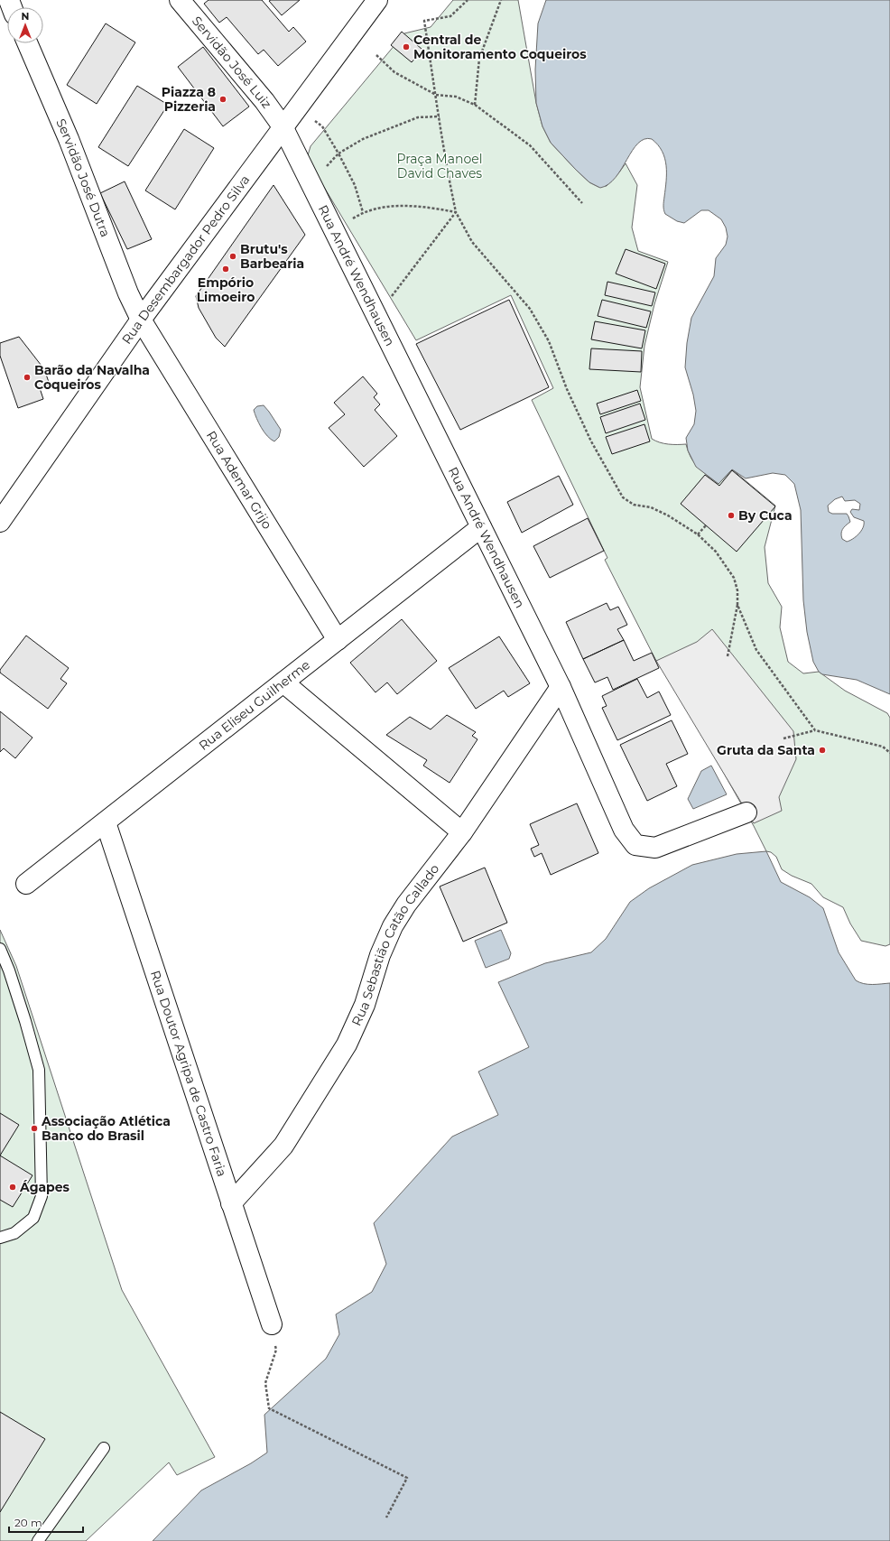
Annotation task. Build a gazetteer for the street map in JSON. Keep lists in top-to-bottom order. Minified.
{"streets":{"street":["Servidão José Luiz","Servidão José Dutra","Rua Desembargador Pedro Silva","Rua André Wendhausen","Rua Ademar Grijo","Rua Eliseu Guilherme","Rua Sebastião Catão Callado","Rua Doutor Agripa de Castro Faria"]},"crossings":[["Servidão José Luiz","Rua Desembargador Pedro Silva"],["Servidão José Luiz","Rua André Wendhausen"],["Servidão José Dutra","Rua Desembargador Pedro Silva"],["Servidão José Dutra","Rua Ademar Grijo"],["Rua Desembargador Pedro Silva","Rua André Wendhausen"],["Rua Desembargador Pedro Silva","Rua Ademar Grijo"],["Rua André Wendhausen","Rua Eliseu Guilherme"],["Rua André Wendhausen","Rua Sebastião Catão Callado"],["Rua Ademar Grijo","Rua Eliseu Guilherme"],["Rua Eliseu Guilherme","Rua Doutor Agripa de Castro Faria"],["Rua Sebastião Catão Callado","Rua Doutor Agripa de Castro Faria"]],"parks":["Praça Manoel David Chaves"],"places":["Central de Monitoramento Coqueiros","Piazza 8 Pizzeria","Brutu's Barbearia","Empório Limoeiro","Barão da Navalha Coqueiros","By Cuca","Gruta da Santa","Associação Atlética Banco do Brasil","Ágapes"],"scale_bar":"20 m","north":"top"}
